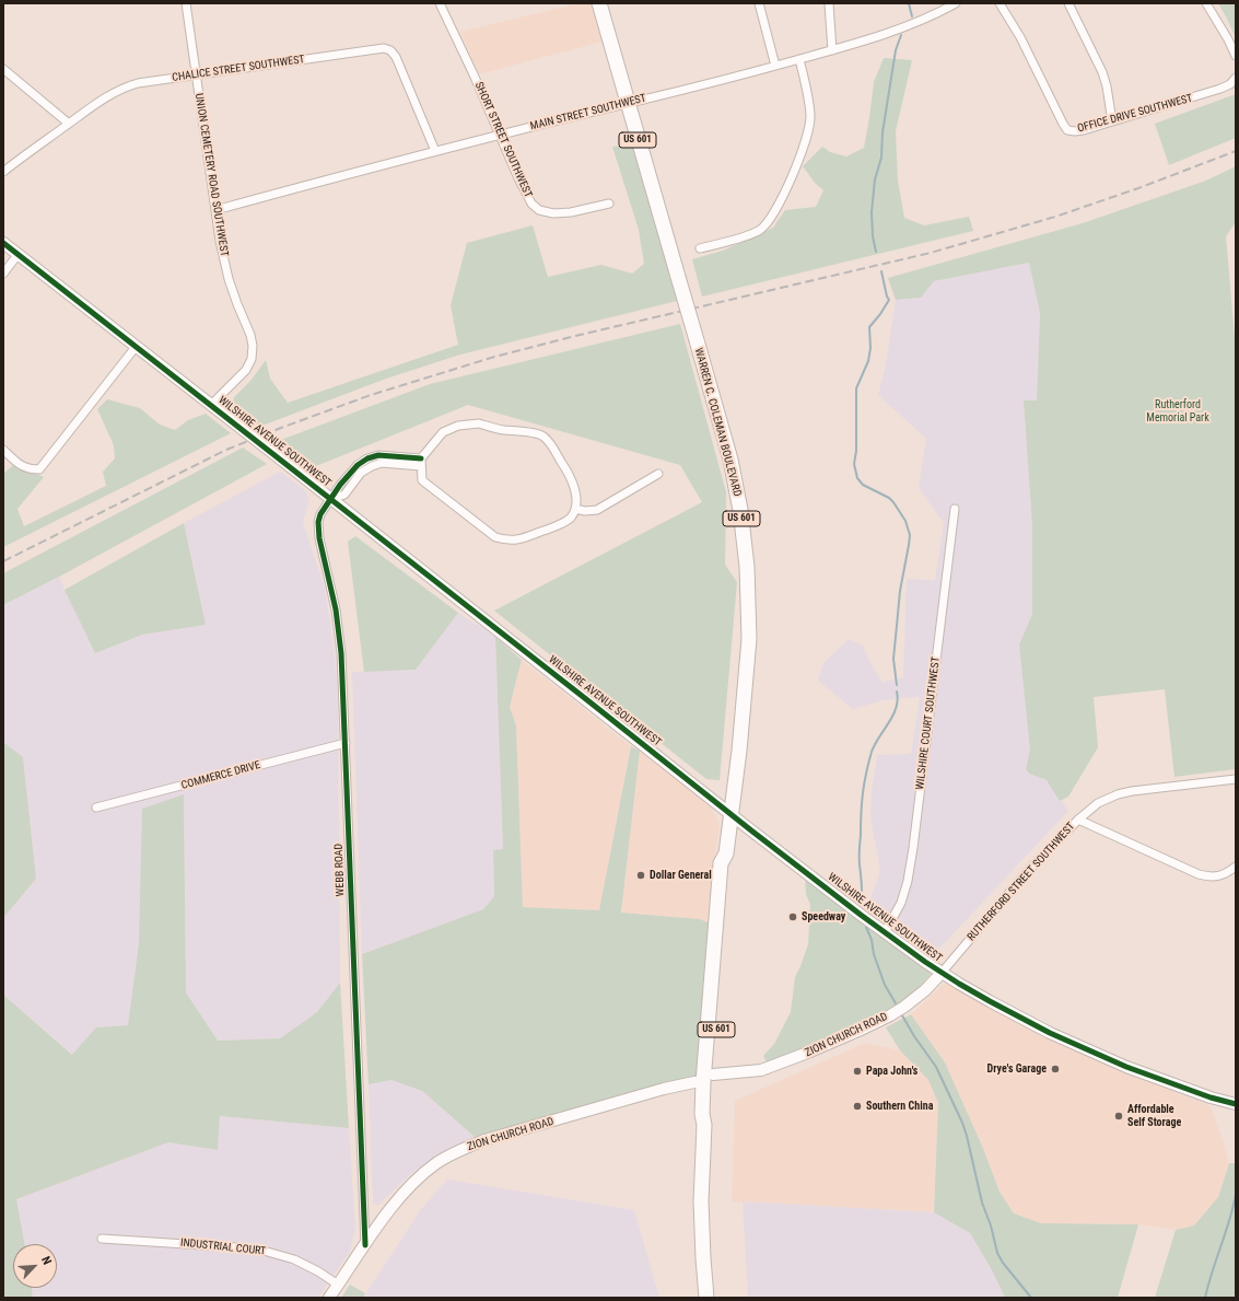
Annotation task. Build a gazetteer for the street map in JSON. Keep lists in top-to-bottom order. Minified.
{"streets":{"highway":["US 601","WARREN C. COLEMAN BOULEVARD"],"street":["CHALICE STREET SOUTHWEST","MAIN STREET SOUTHWEST","OFFICE DRIVE SOUTHWEST","SHORT STREET SOUTHWEST","UNION CEMETERY ROAD SOUTHWEST","WILSHIRE AVENUE SOUTHWEST","WILSHIRE COURT SOUTHWEST","COMMERCE DRIVE","WEBB ROAD","RUTHERFORD STREET SOUTHWEST","ZION CHURCH ROAD","INDUSTRIAL COURT"]},"crossings":[["CHALICE STREET SOUTHWEST","MAIN STREET SOUTHWEST"],["CHALICE STREET SOUTHWEST","UNION CEMETERY ROAD SOUTHWEST"],["MAIN STREET SOUTHWEST","SHORT STREET SOUTHWEST"],["MAIN STREET SOUTHWEST","UNION CEMETERY ROAD SOUTHWEST"],["MAIN STREET SOUTHWEST","WARREN C. COLEMAN BOULEVARD"],["UNION CEMETERY ROAD SOUTHWEST","WILSHIRE AVENUE SOUTHWEST"],["WARREN C. COLEMAN BOULEVARD","WILSHIRE AVENUE SOUTHWEST"],["WARREN C. COLEMAN BOULEVARD","ZION CHURCH ROAD"],["WILSHIRE AVENUE SOUTHWEST","WILSHIRE COURT SOUTHWEST"],["WILSHIRE AVENUE SOUTHWEST","WEBB ROAD"],["WILSHIRE AVENUE SOUTHWEST","RUTHERFORD STREET SOUTHWEST"],["WILSHIRE AVENUE SOUTHWEST","ZION CHURCH ROAD"],["COMMERCE DRIVE","WEBB ROAD"],["WEBB ROAD","ZION CHURCH ROAD"],["RUTHERFORD STREET SOUTHWEST","ZION CHURCH ROAD"],["ZION CHURCH ROAD","INDUSTRIAL COURT"]],"parks":["Rutherford Memorial Park"],"places":["Dollar General","Speedway","Drye's Garage","Papa John's","Southern China","Affordable Self Storage"],"north":"top right"}
